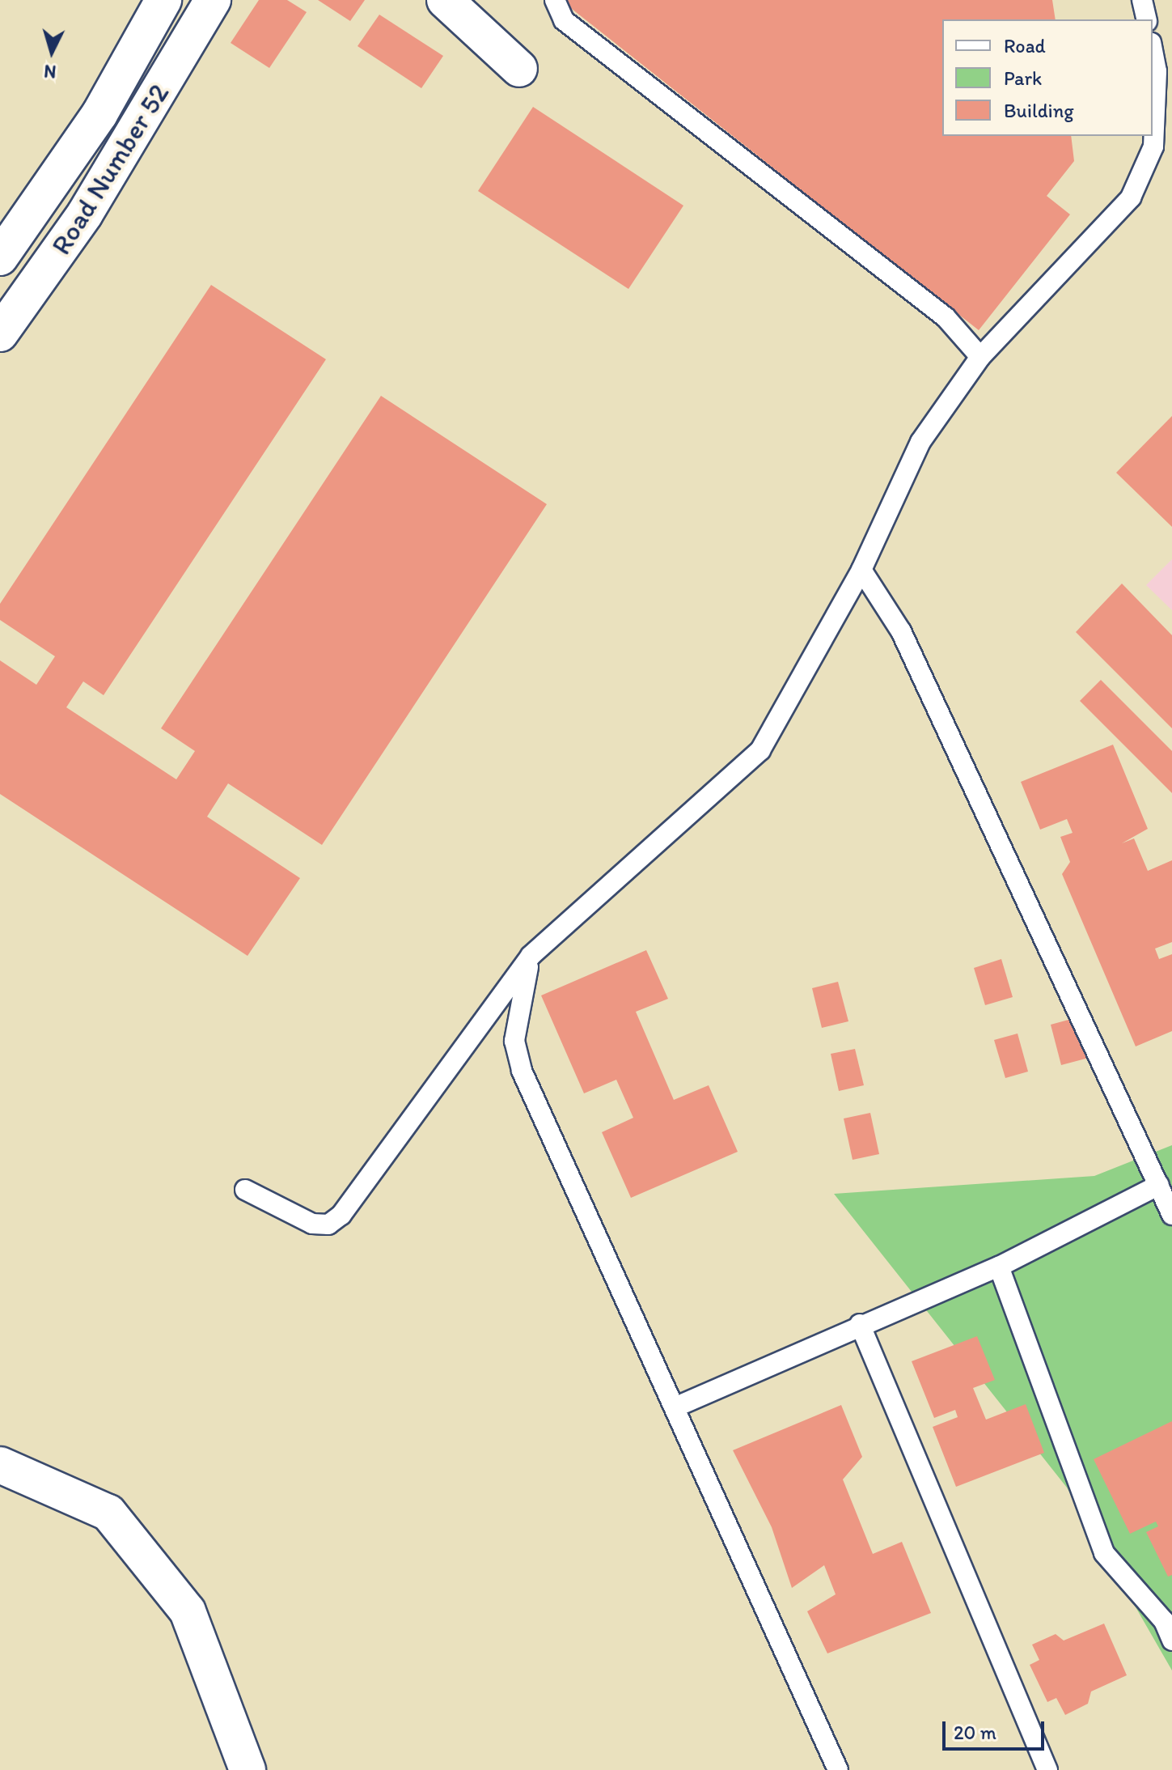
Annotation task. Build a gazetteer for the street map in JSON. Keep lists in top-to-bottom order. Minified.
{"streets":{"main road":["Road Number 52"]},"legend":["Road","Park","Building"],"scale_bar":"20 m","north":"bottom"}
